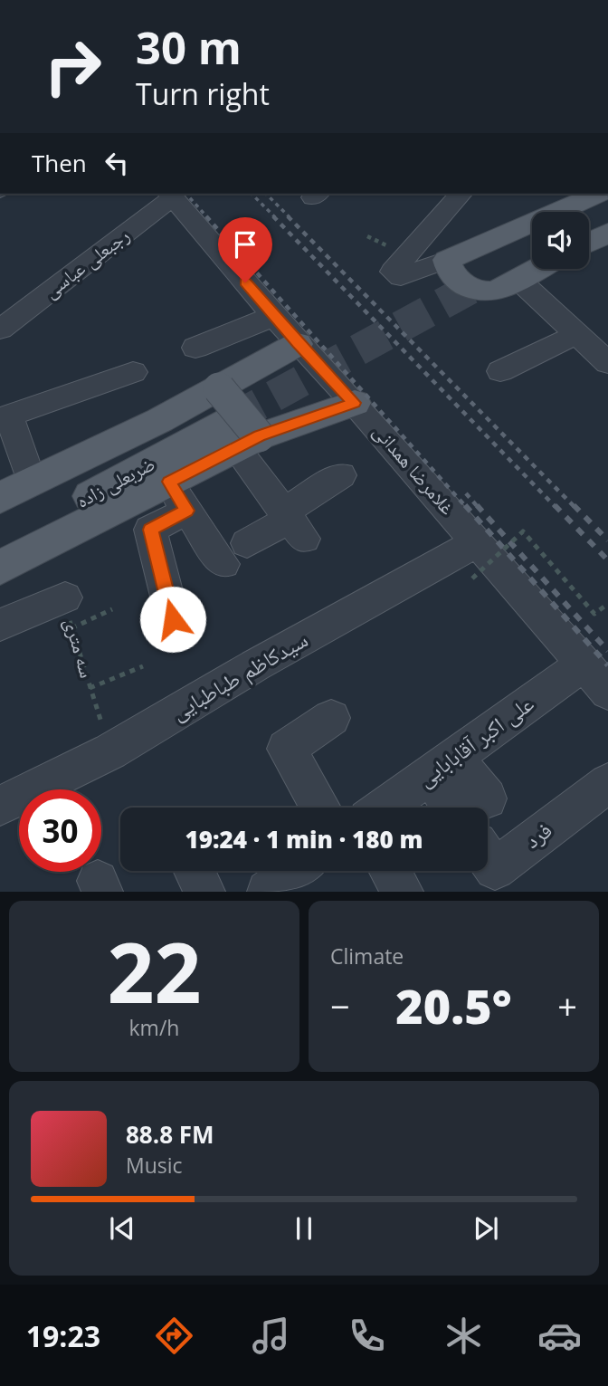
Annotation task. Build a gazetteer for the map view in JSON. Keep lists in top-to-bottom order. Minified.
{"streets":{"main road":["ضربعلی زاده"],"street":["رجبعلی عباسی","غلامرضا همدانی","سیدکاظم طباطبایی","علی اکبر آقابابایی","فرد"],"path":["سه متری"]},"crossings":[["رجبعلی عباسی","غلامرضا همدانی"],["غلامرضا همدانی","سیدکاظم طباطبایی"],["غلامرضا همدانی","علی اکبر آقابابایی"],["سه متری","سیدکاظم طباطبایی"]],"page":{"turn":["30 m","Turn right"],"then":"Then","limit":"30","trip":"19:24 · 1 min · 180 m","tile":[["22","km/h"],"Climate"],"heat":["−","20.5°","+"],"song":["88.8 FM","Music"],"tabs":"19:23"}}
